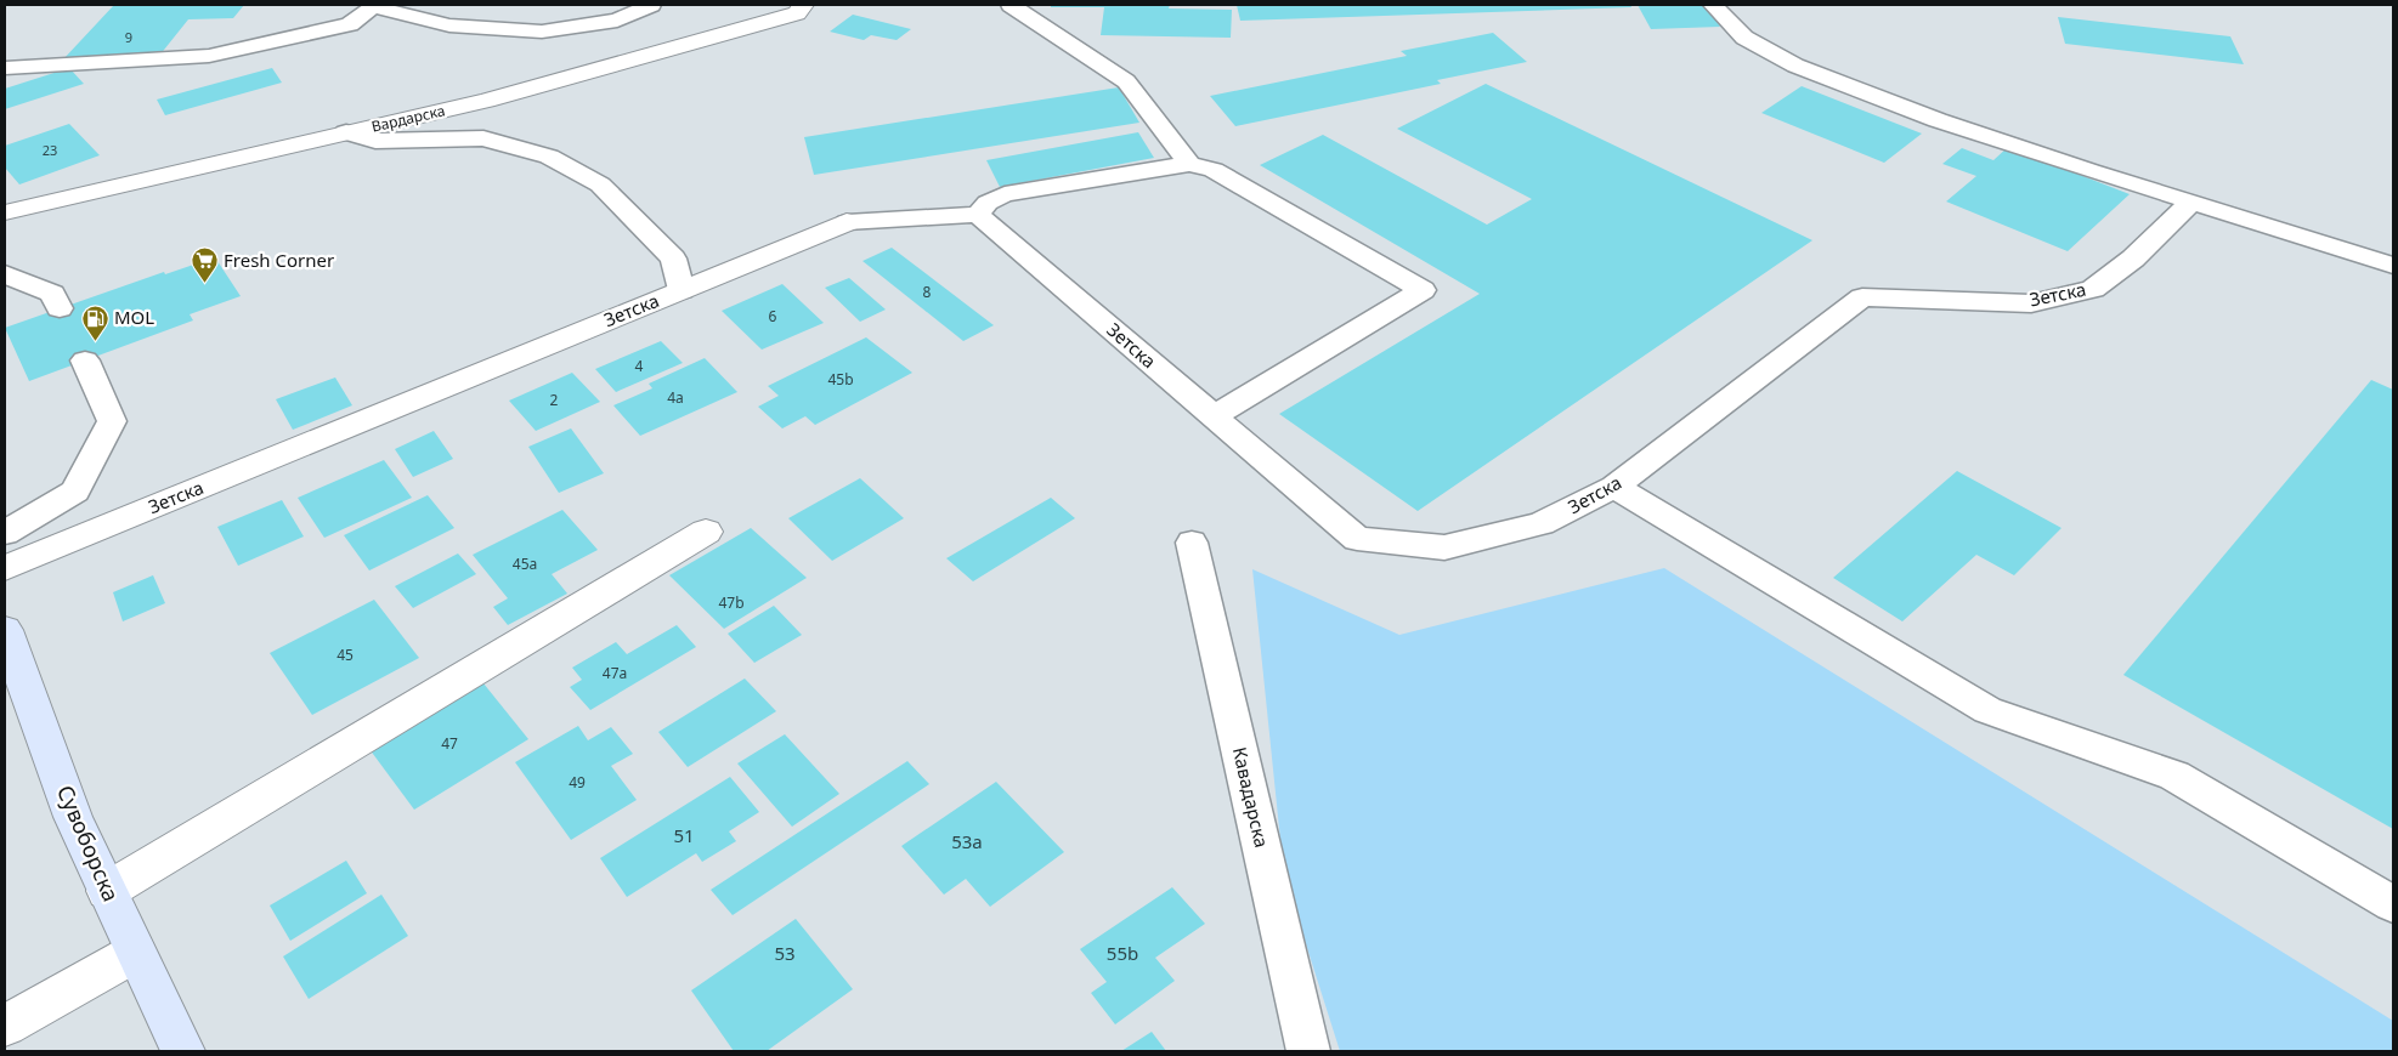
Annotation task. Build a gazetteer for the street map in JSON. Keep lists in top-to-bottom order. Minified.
{"streets":{"main road":["Сувоборска"],"street":["Вардарска","Зетска"],"lane":["Кавадарска"]},"places":{"supermarket":["Fresh Corner"],"fuel station":["MOL"]},"house_numbers":["9","23","8","6","4","45b","4a","2","45a","47b","45","47a","47","49","51","53a","53","55b"]}
